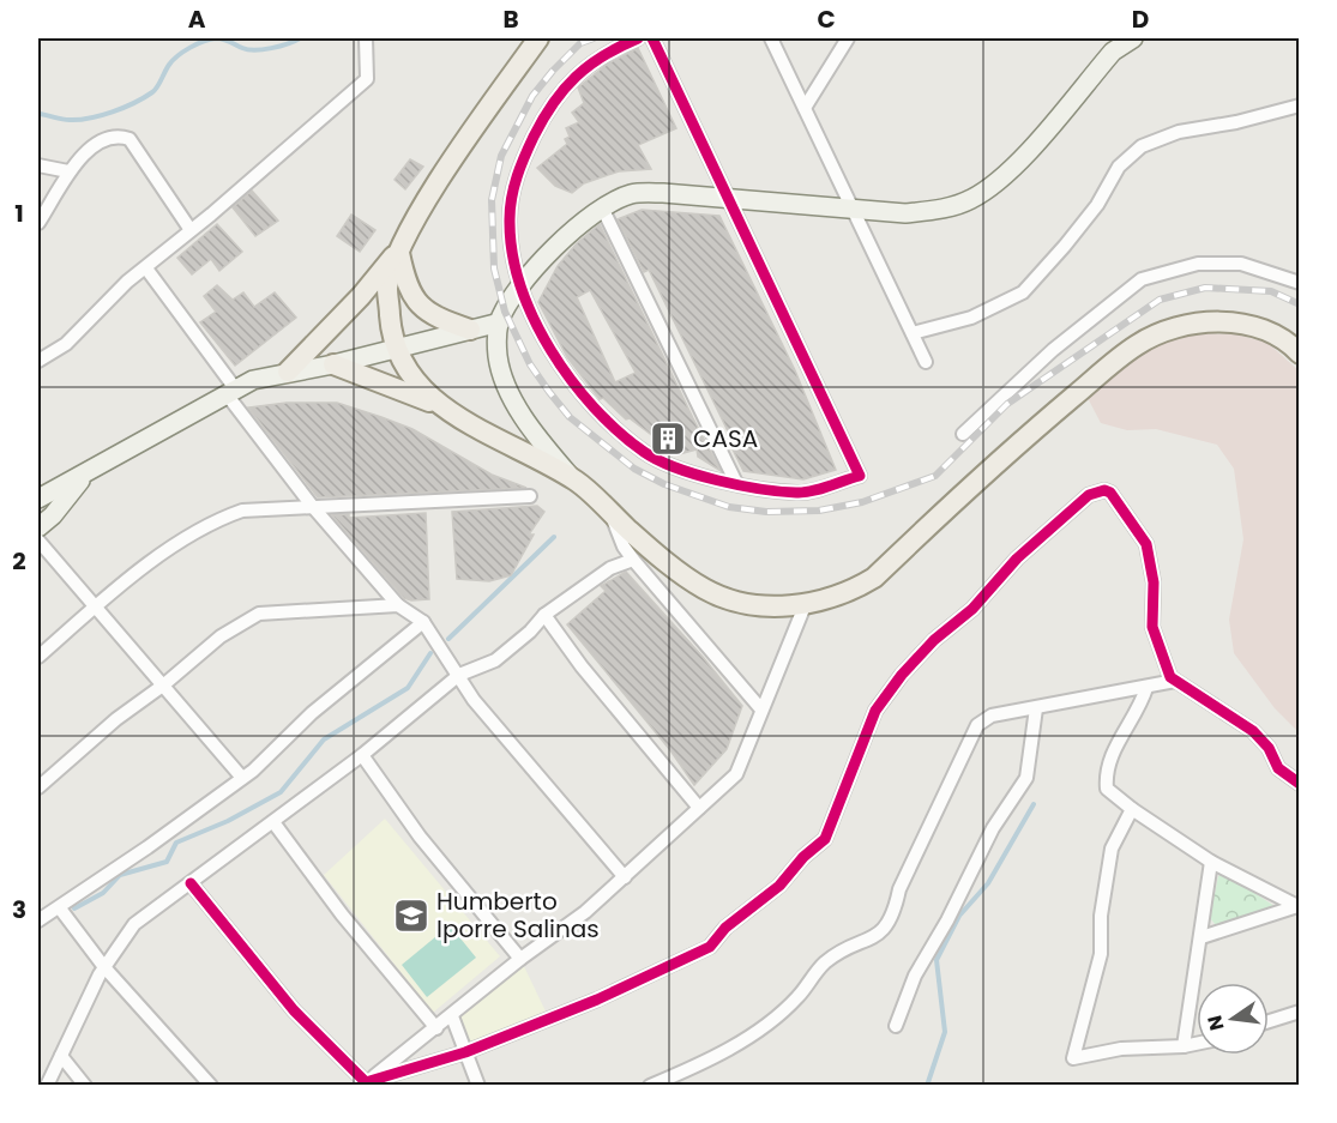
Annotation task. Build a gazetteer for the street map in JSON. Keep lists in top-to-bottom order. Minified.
{"places":{"building":["CASA"],"school or university":["Humberto Iporre Salinas"]},"north":"left","grid":{"columns":["A","B","C","D"],"rows":["1","2","3"]}}
